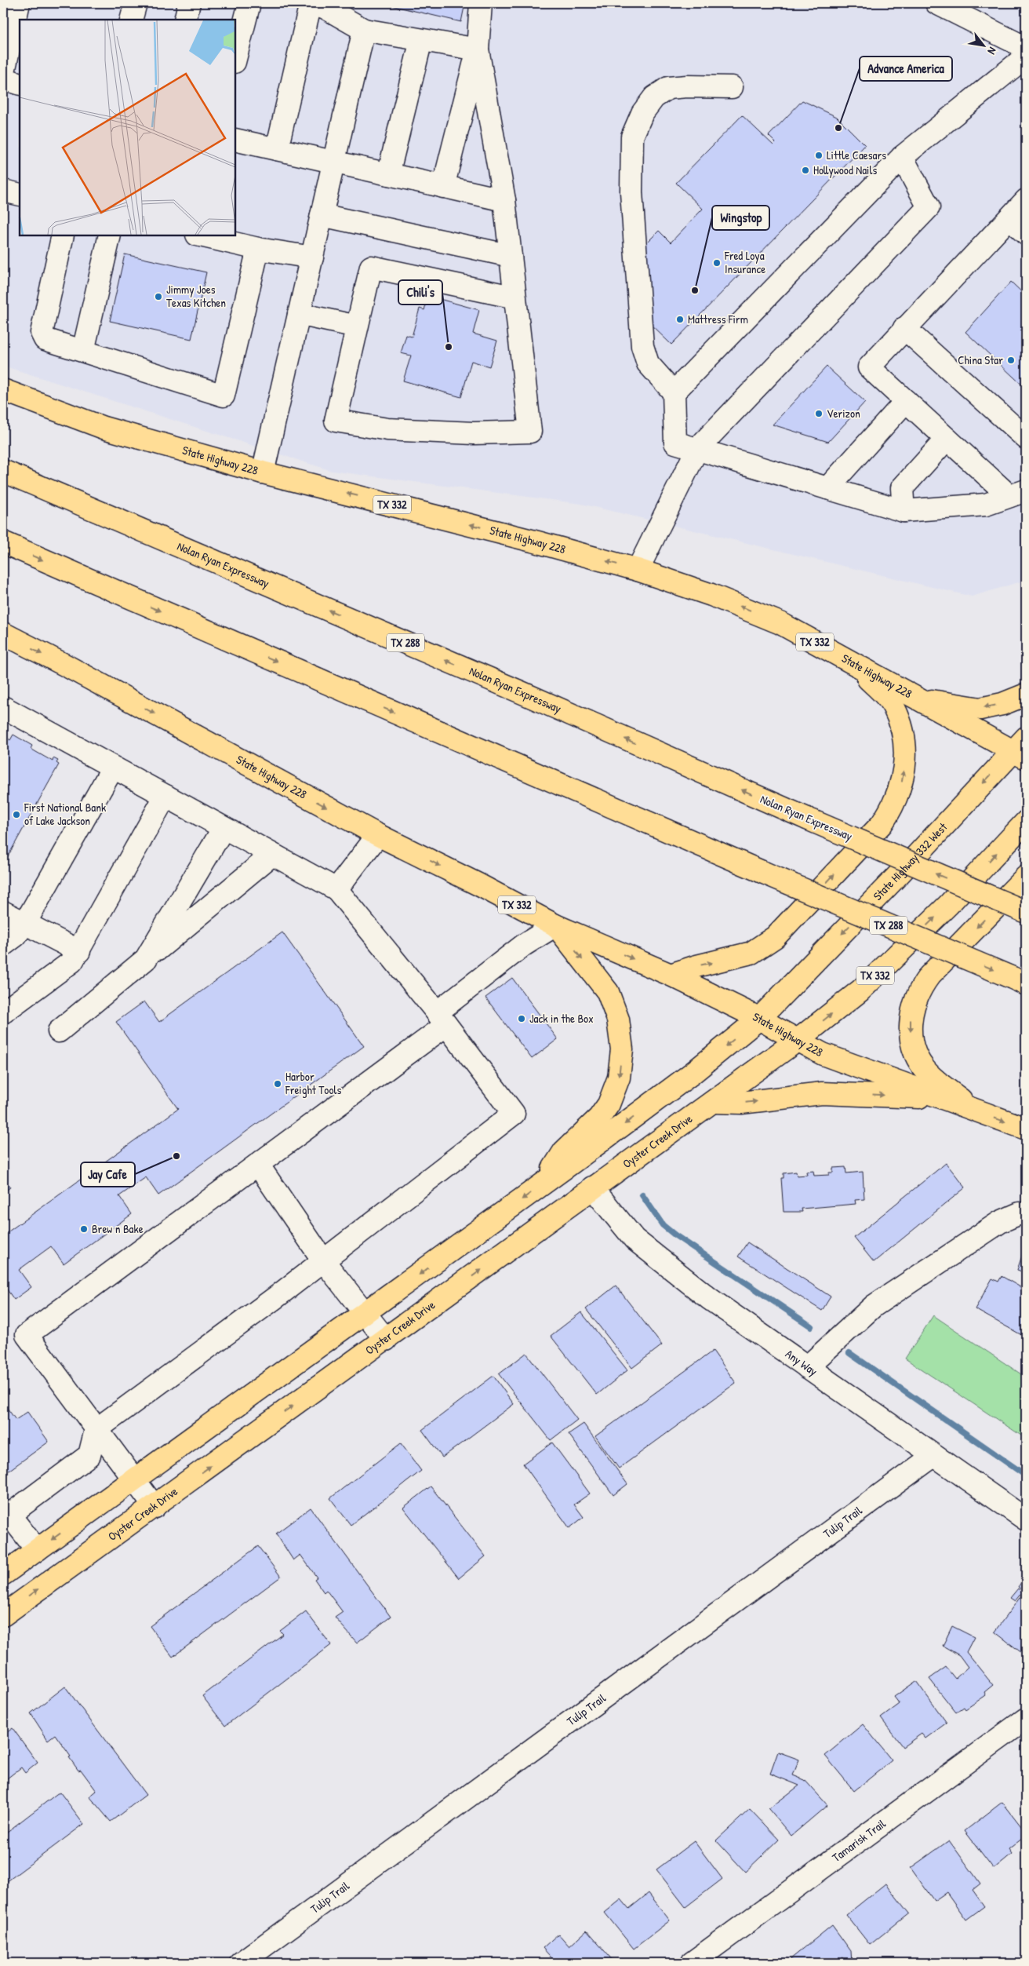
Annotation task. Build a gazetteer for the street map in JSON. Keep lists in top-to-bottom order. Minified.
{"streets":{"main road":["State Highway 228","TX 332","Nolan Ryan Expressway","TX 288","State Highway 332 West","Oyster Creek Drive"],"street":["Any Way","Tulip Trail","Tamarisk Trail"]},"crossings":[["State Highway 228","TX 332"],["State Highway 228","State Highway 332 West"],["State Highway 228","Oyster Creek Drive"],["TX 332","Oyster Creek Drive"],["Oyster Creek Drive","Any Way"],["Any Way","Tulip Trail"]],"places":["Advance America","Little Caesars","Hollywood Nails","Fred Loya Insurance","Wingstop","Jimmy Joes Texas Kitchen","Mattress Firm","Chili's","China Star","Verizon","First National Bank of Lake Jackson","Jack in the Box","Harbor Freight Tools","Jay Cafe","Brew n Bake"],"north":"bottom right"}
